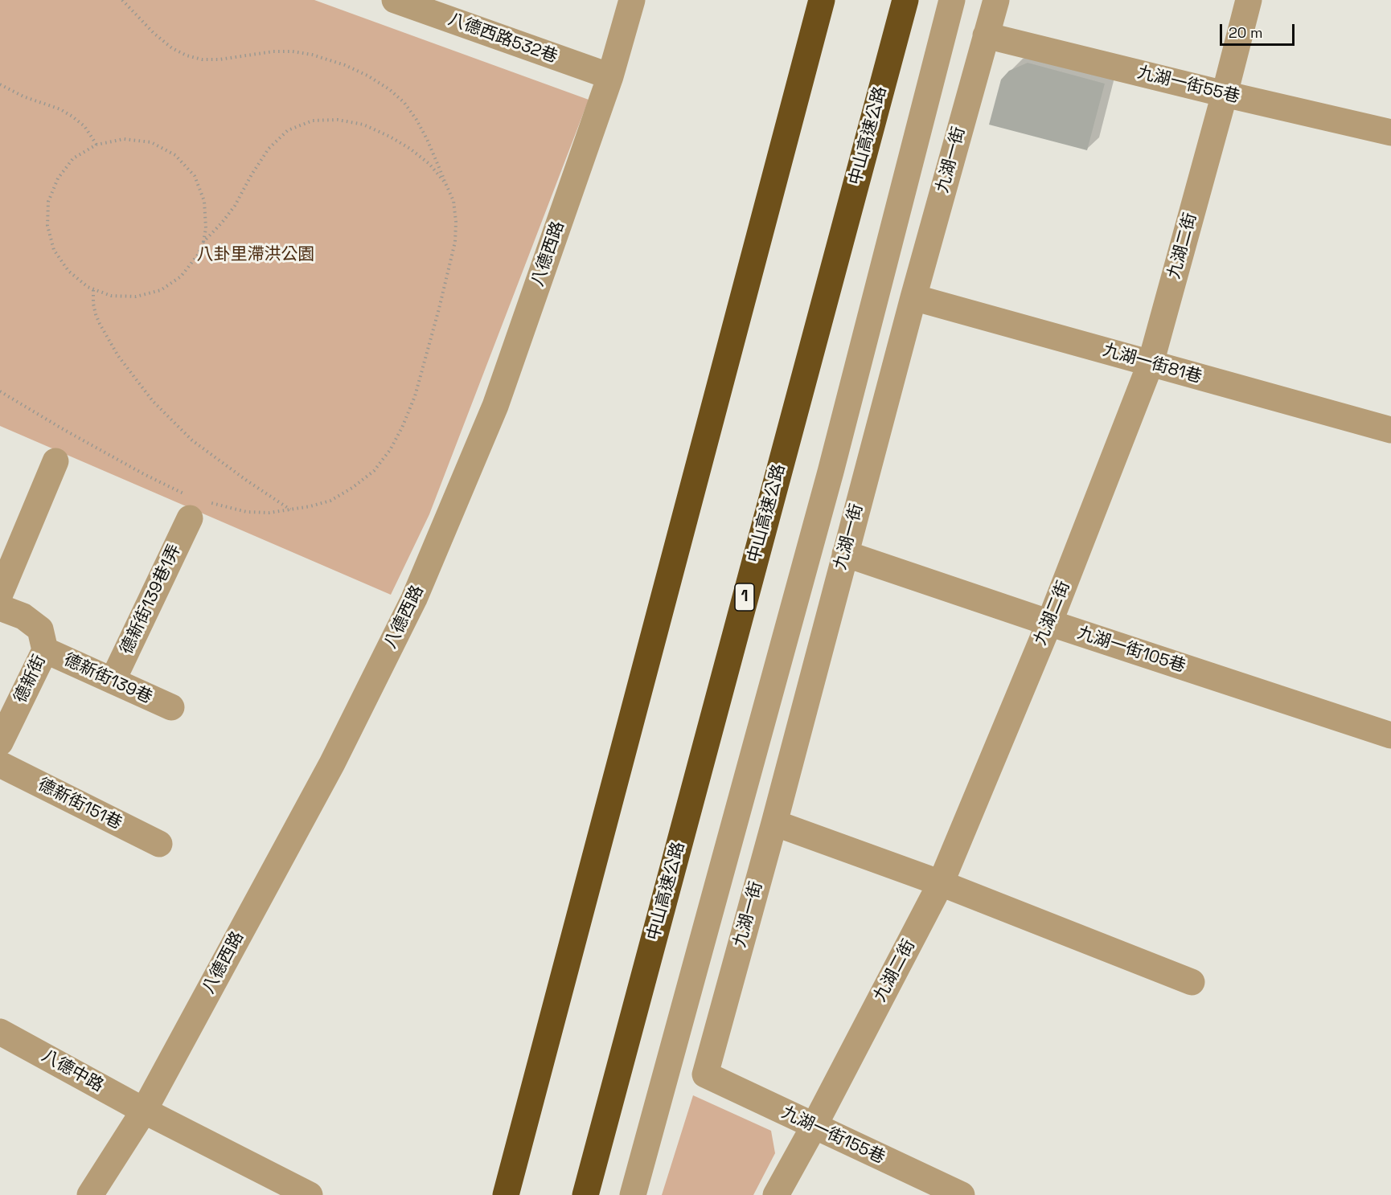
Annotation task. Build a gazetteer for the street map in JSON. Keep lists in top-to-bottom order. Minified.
{"streets":{"highway":["中山高速公路","1"],"street":["八德西路532巷","九湖一街55巷","九湖一街","九湖二街","八德西路","九湖一街81巷","德新街139巷1弄","九湖一街105巷","德新街","德新街139巷","德新街151巷","八德中路","九湖一街155巷"]},"crossings":[["八德西路532巷","八德西路"],["九湖一街55巷","九湖一街"],["九湖一街55巷","九湖二街"],["九湖一街","九湖一街81巷"],["九湖一街","九湖一街105巷"],["九湖一街","九湖一街155巷"],["九湖二街","九湖一街81巷"],["九湖二街","九湖一街105巷"],["九湖二街","九湖一街155巷"],["八德西路","八德中路"],["德新街139巷1弄","德新街139巷"],["德新街","德新街139巷"]],"parks":["八卦里滯洪公園"],"scale_bar":"20 m"}
